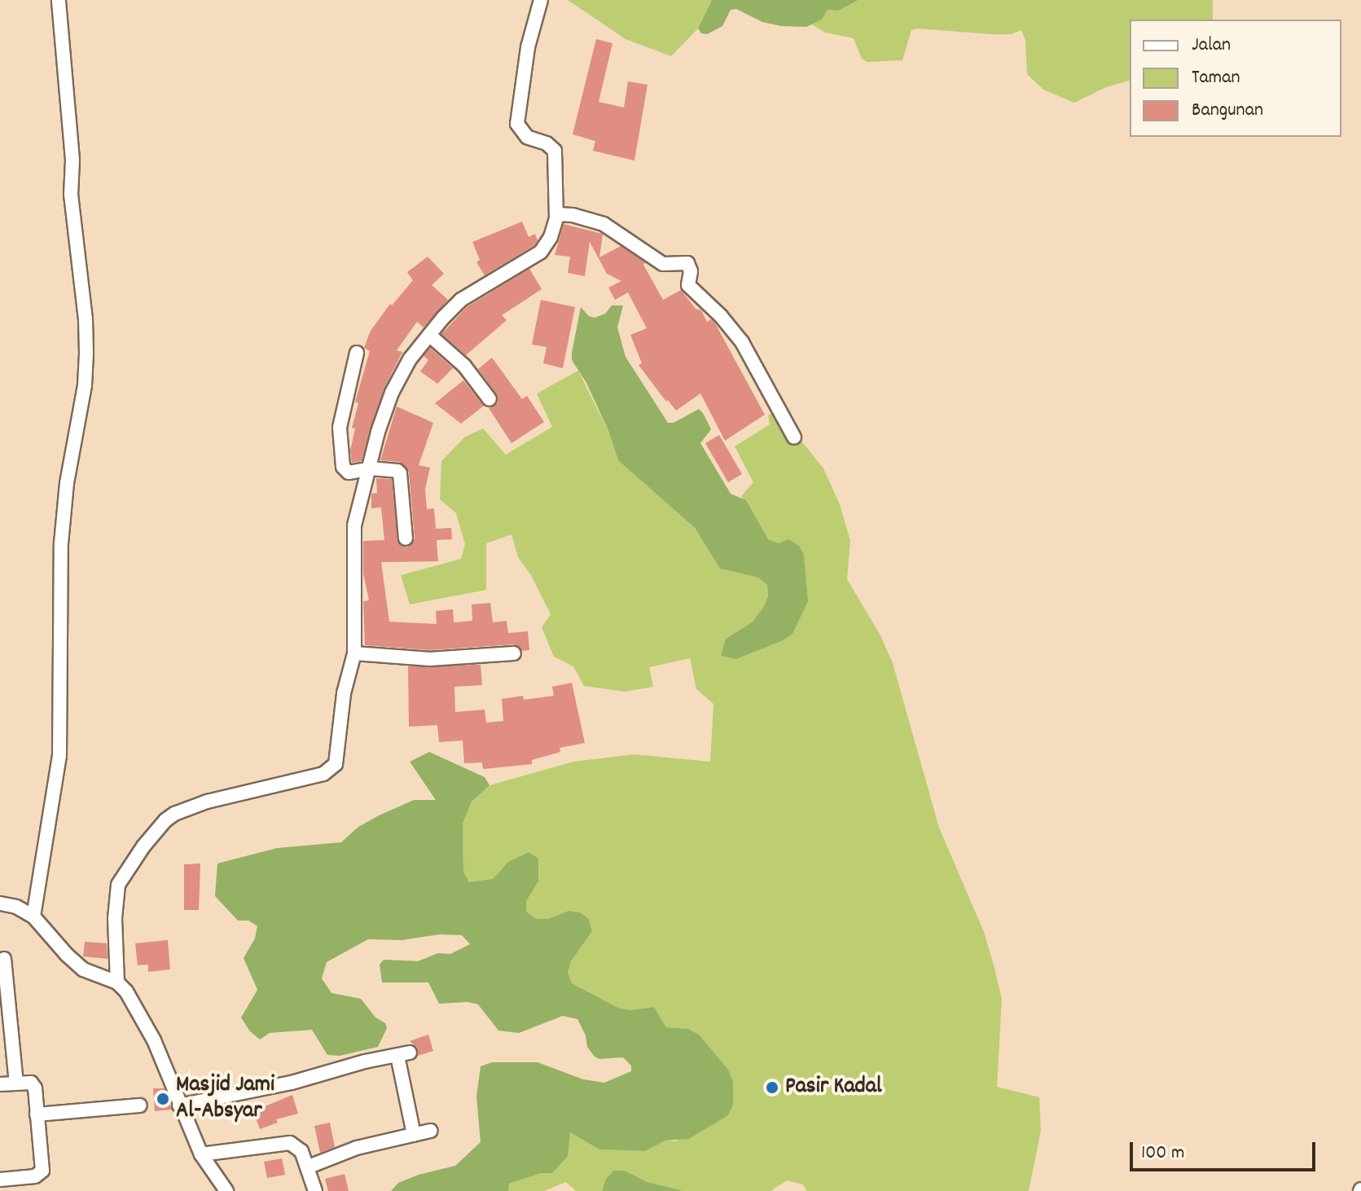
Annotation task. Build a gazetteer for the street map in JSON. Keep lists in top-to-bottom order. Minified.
{"places":["Pasir Kadal","Masjid Jami Al-Absyar"],"legend":["Jalan","Taman","Bangunan"],"scale_bar":"100 m"}
